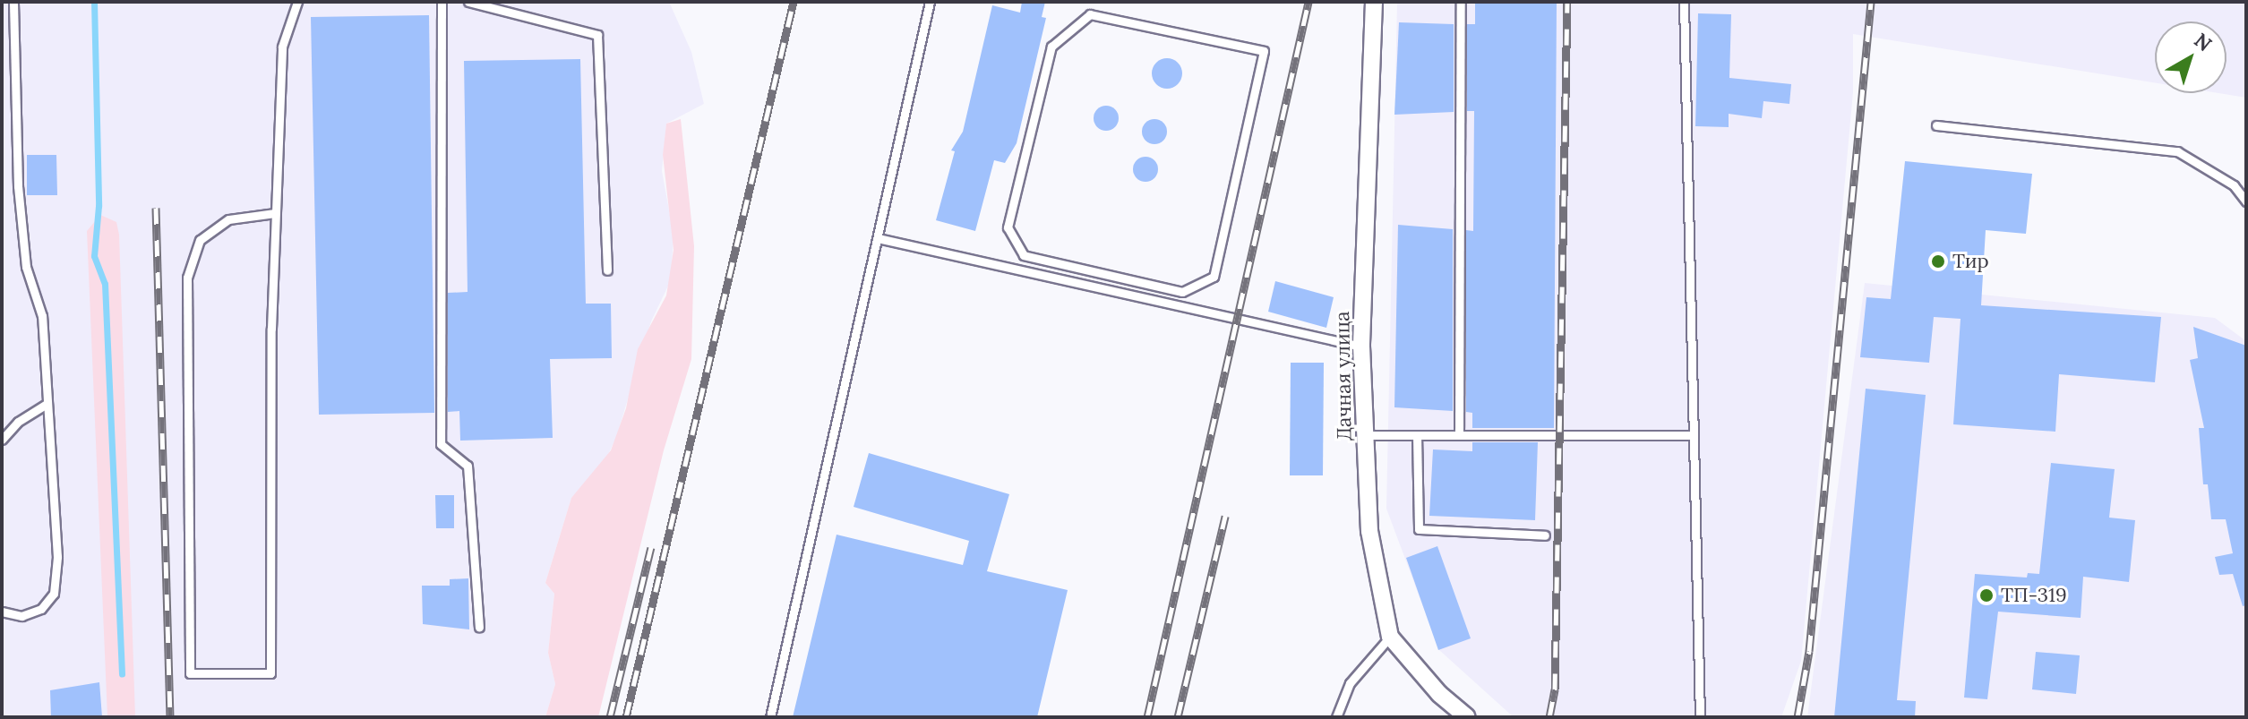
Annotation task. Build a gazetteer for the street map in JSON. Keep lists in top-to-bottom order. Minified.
{"streets":{"street":["Дачная улица"]},"places":["Тир","ТП-319"],"north":"top right"}
